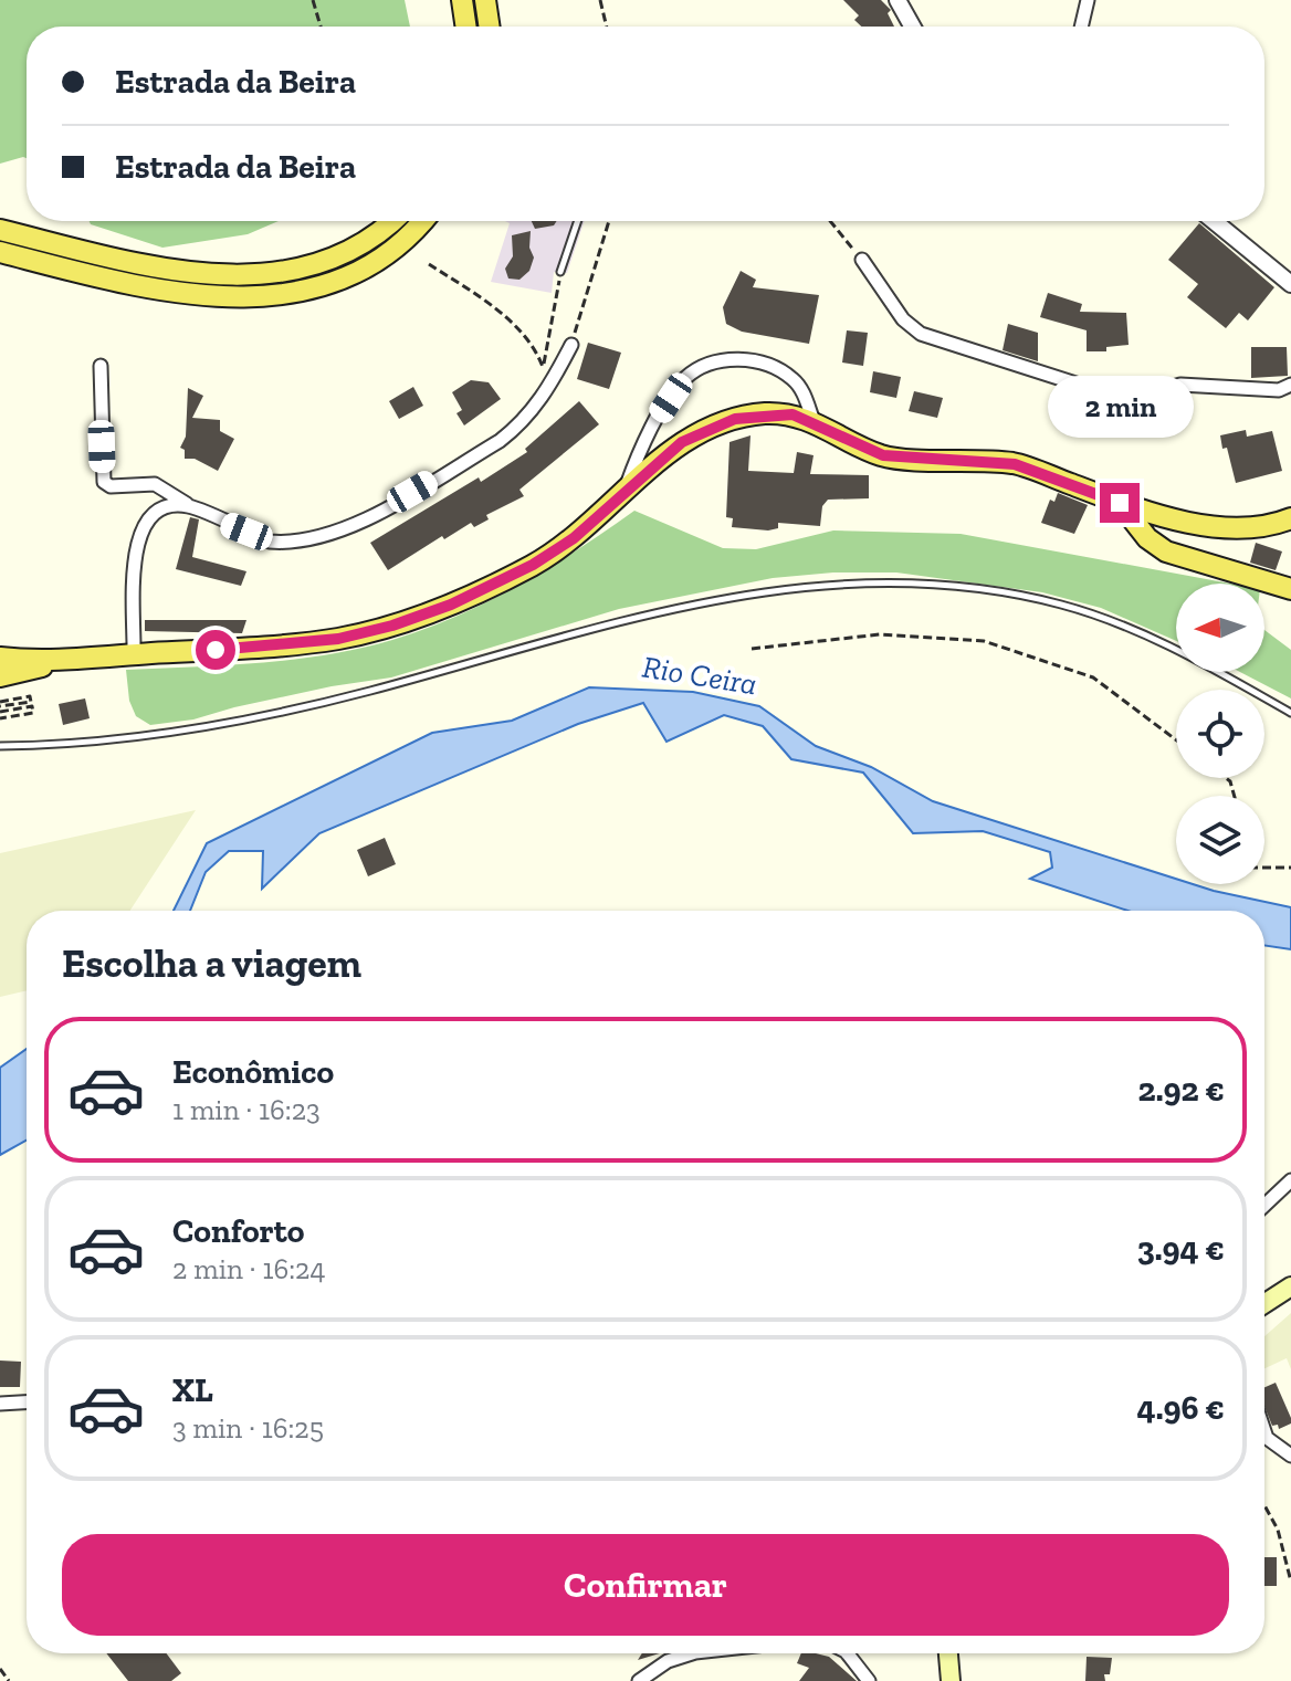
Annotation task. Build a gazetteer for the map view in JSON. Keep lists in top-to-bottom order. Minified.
{"water":["Rio Ceira"],"north":"left","page":{"banner":["Estrada da Beira","Estrada da Beira"],"bubble":"2 min","heading":"Escolha a viagem","list":[{"name":"Econômico","note":"1 min · 16:23","value":"2.92 €"},{"name":"Conforto","note":"2 min · 16:24","value":"3.94 €"},{"name":"XL","note":"3 min · 16:25","value":"4.96 €"}],"buttons":"Confirmar"}}
